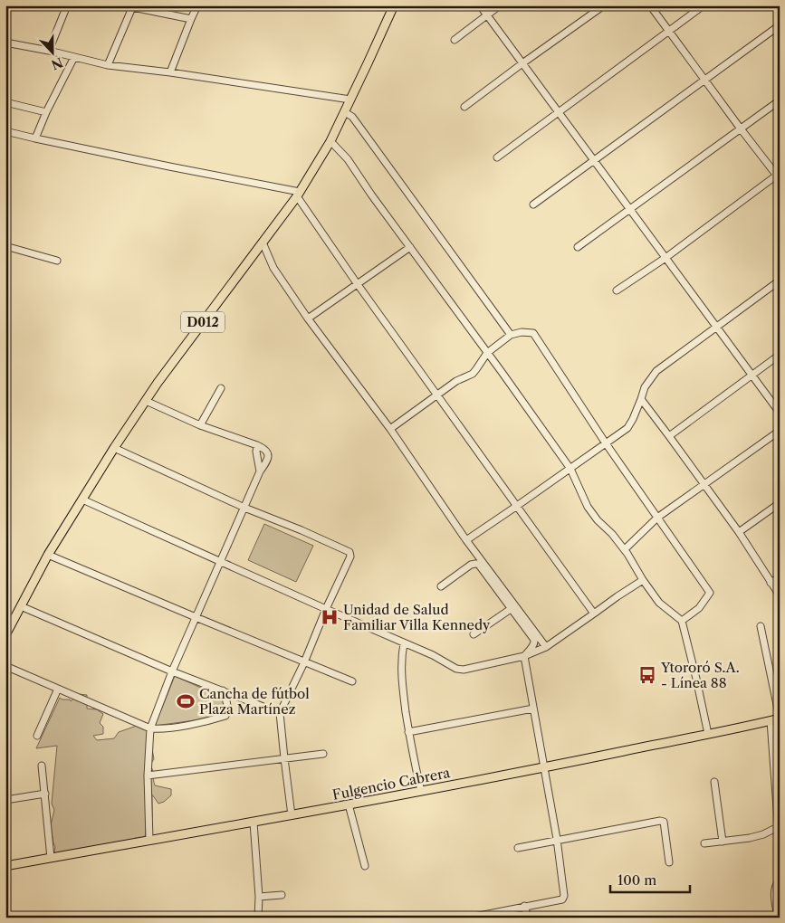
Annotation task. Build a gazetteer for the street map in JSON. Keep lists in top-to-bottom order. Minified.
{"streets":{"main road":["D012","Fulgencio Cabrera"]},"places":{"hospital":["Unidad de Salud Familiar Villa Kennedy"],"bus stop":["Ytororó S.A. - Línea 88"],"sports":["Cancha de fútbol Plaza Martínez"]},"scale_bar":"100 m","north":"bottom"}
